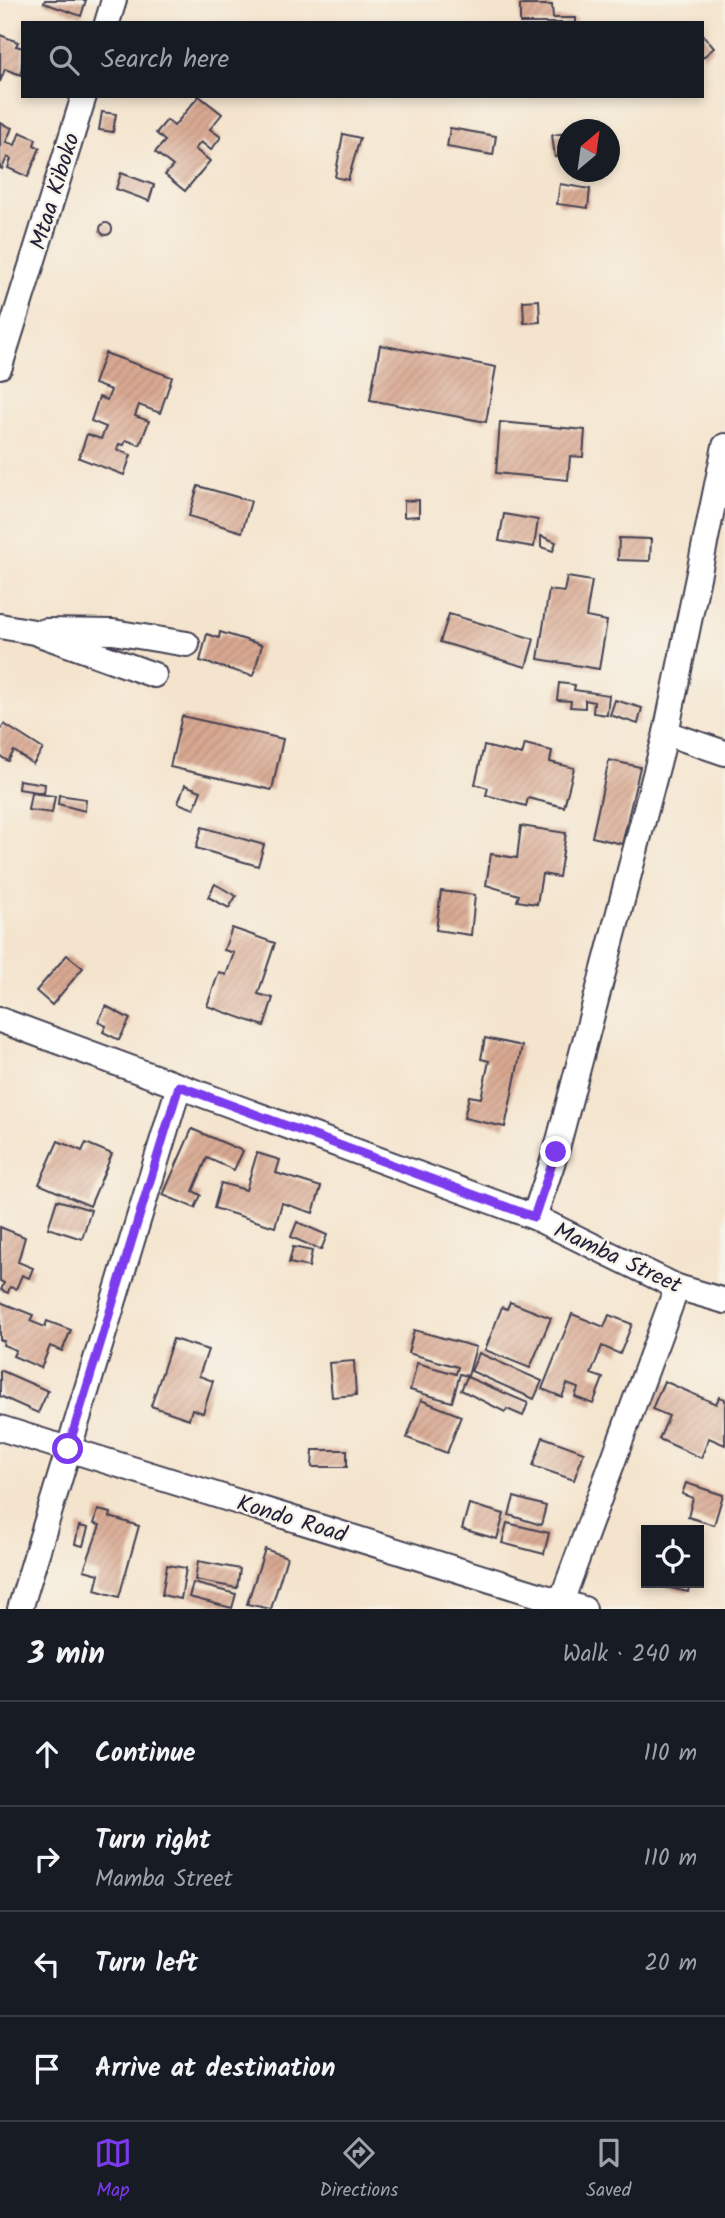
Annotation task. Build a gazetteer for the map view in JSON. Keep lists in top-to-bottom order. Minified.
{"streets":{"street":["Mtaa Kiboko","Mamba Street","Kondo Road"]},"north":"top right","page":{"search":"Search here","heading":["3 min","Walk · 240 m"],"list":[["Continue","110 m"],["Turn right","Mamba Street","110 m"],["Turn left","20 m"],"Arrive at destination"],"nav":["Map","Directions","Saved"]}}
